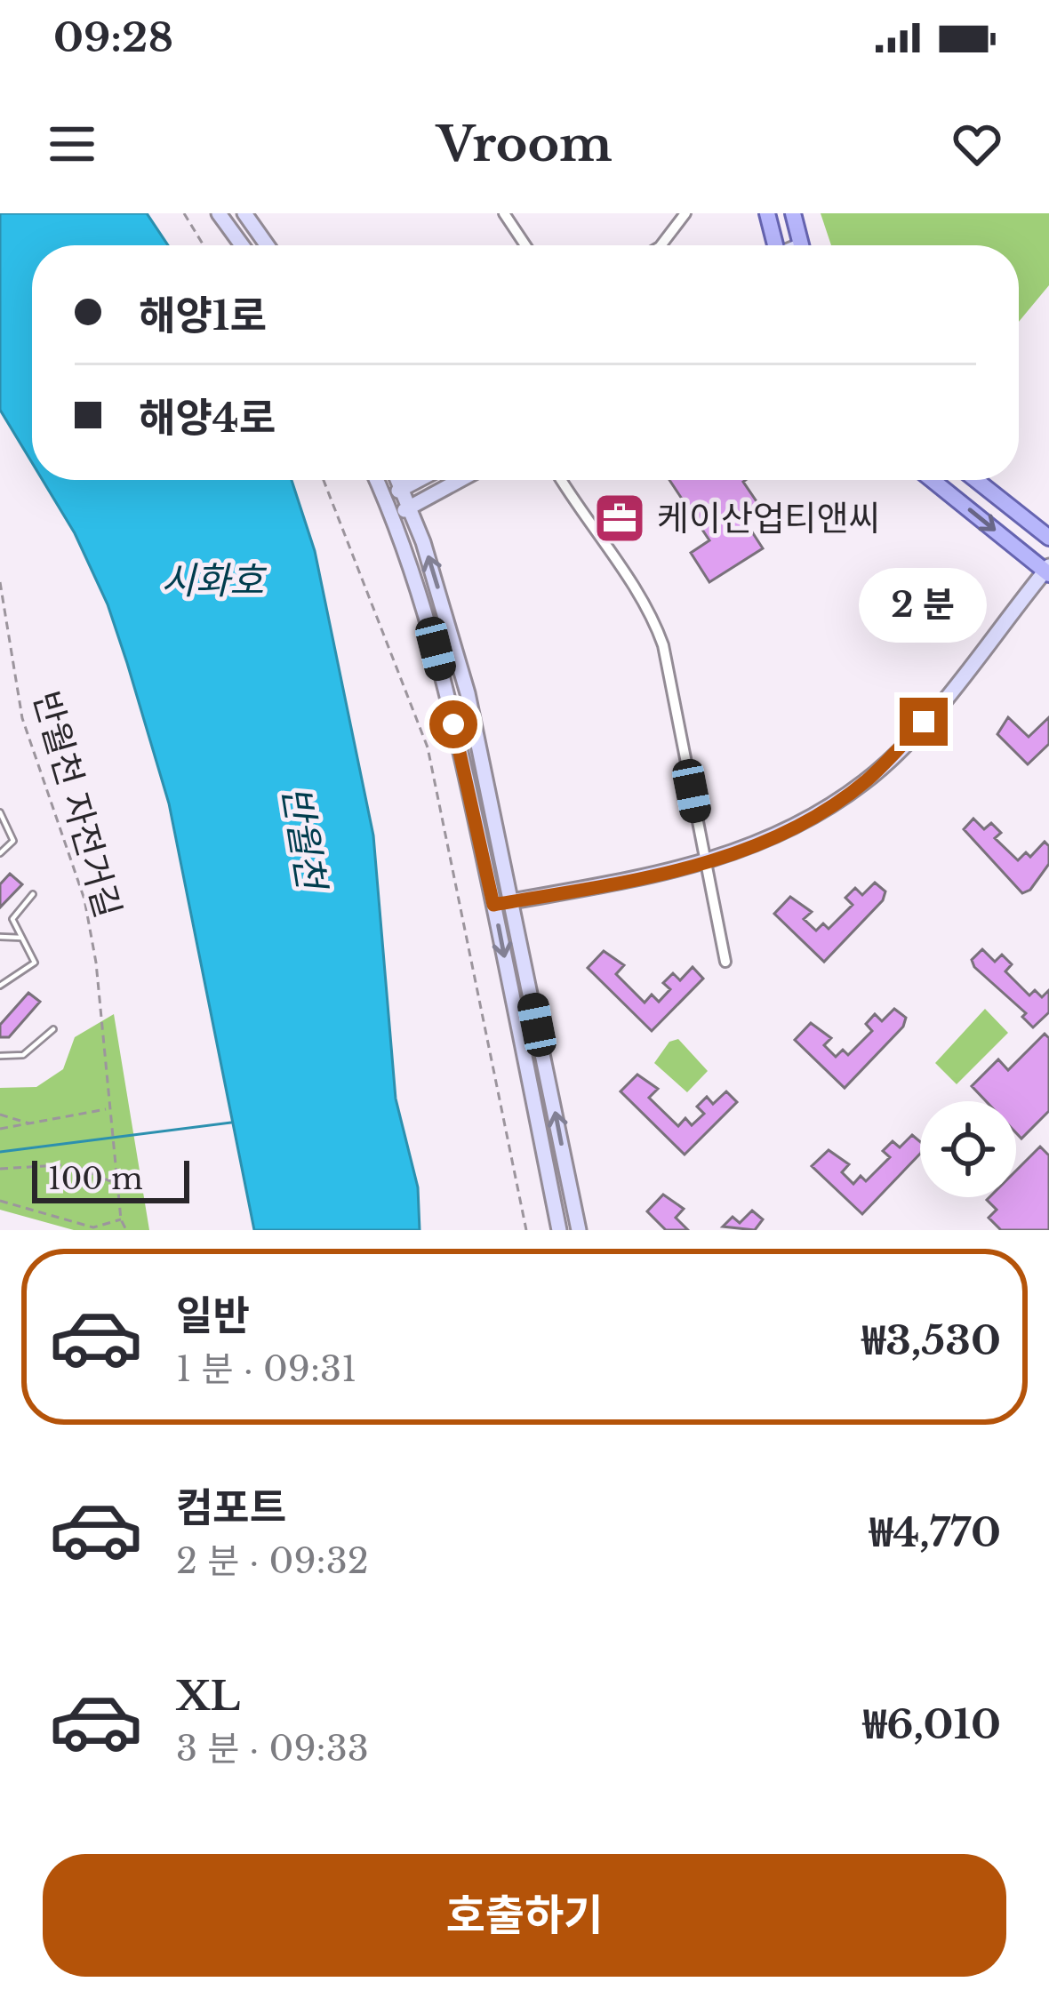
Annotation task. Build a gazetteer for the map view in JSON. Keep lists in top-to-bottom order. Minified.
{"streets":{"path":["반월천 자전거길"]},"water":["시화호","반월천"],"places":{"office":["케이산업티앤씨"]},"scale_bar":"100 m","page":{"status":"09:28","header":"Vroom","banner":["해양1로","해양4로"],"bubble":"2 분","scale":"100 m","list":[{"name":"일반","note":"1 분 · 09:31","value":"₩3,530"},{"name":"컴포트","note":"2 분 · 09:32","value":"₩4,770"},{"name":"XL","note":"3 분 · 09:33","value":"₩6,010"}],"buttons":"호출하기"}}
